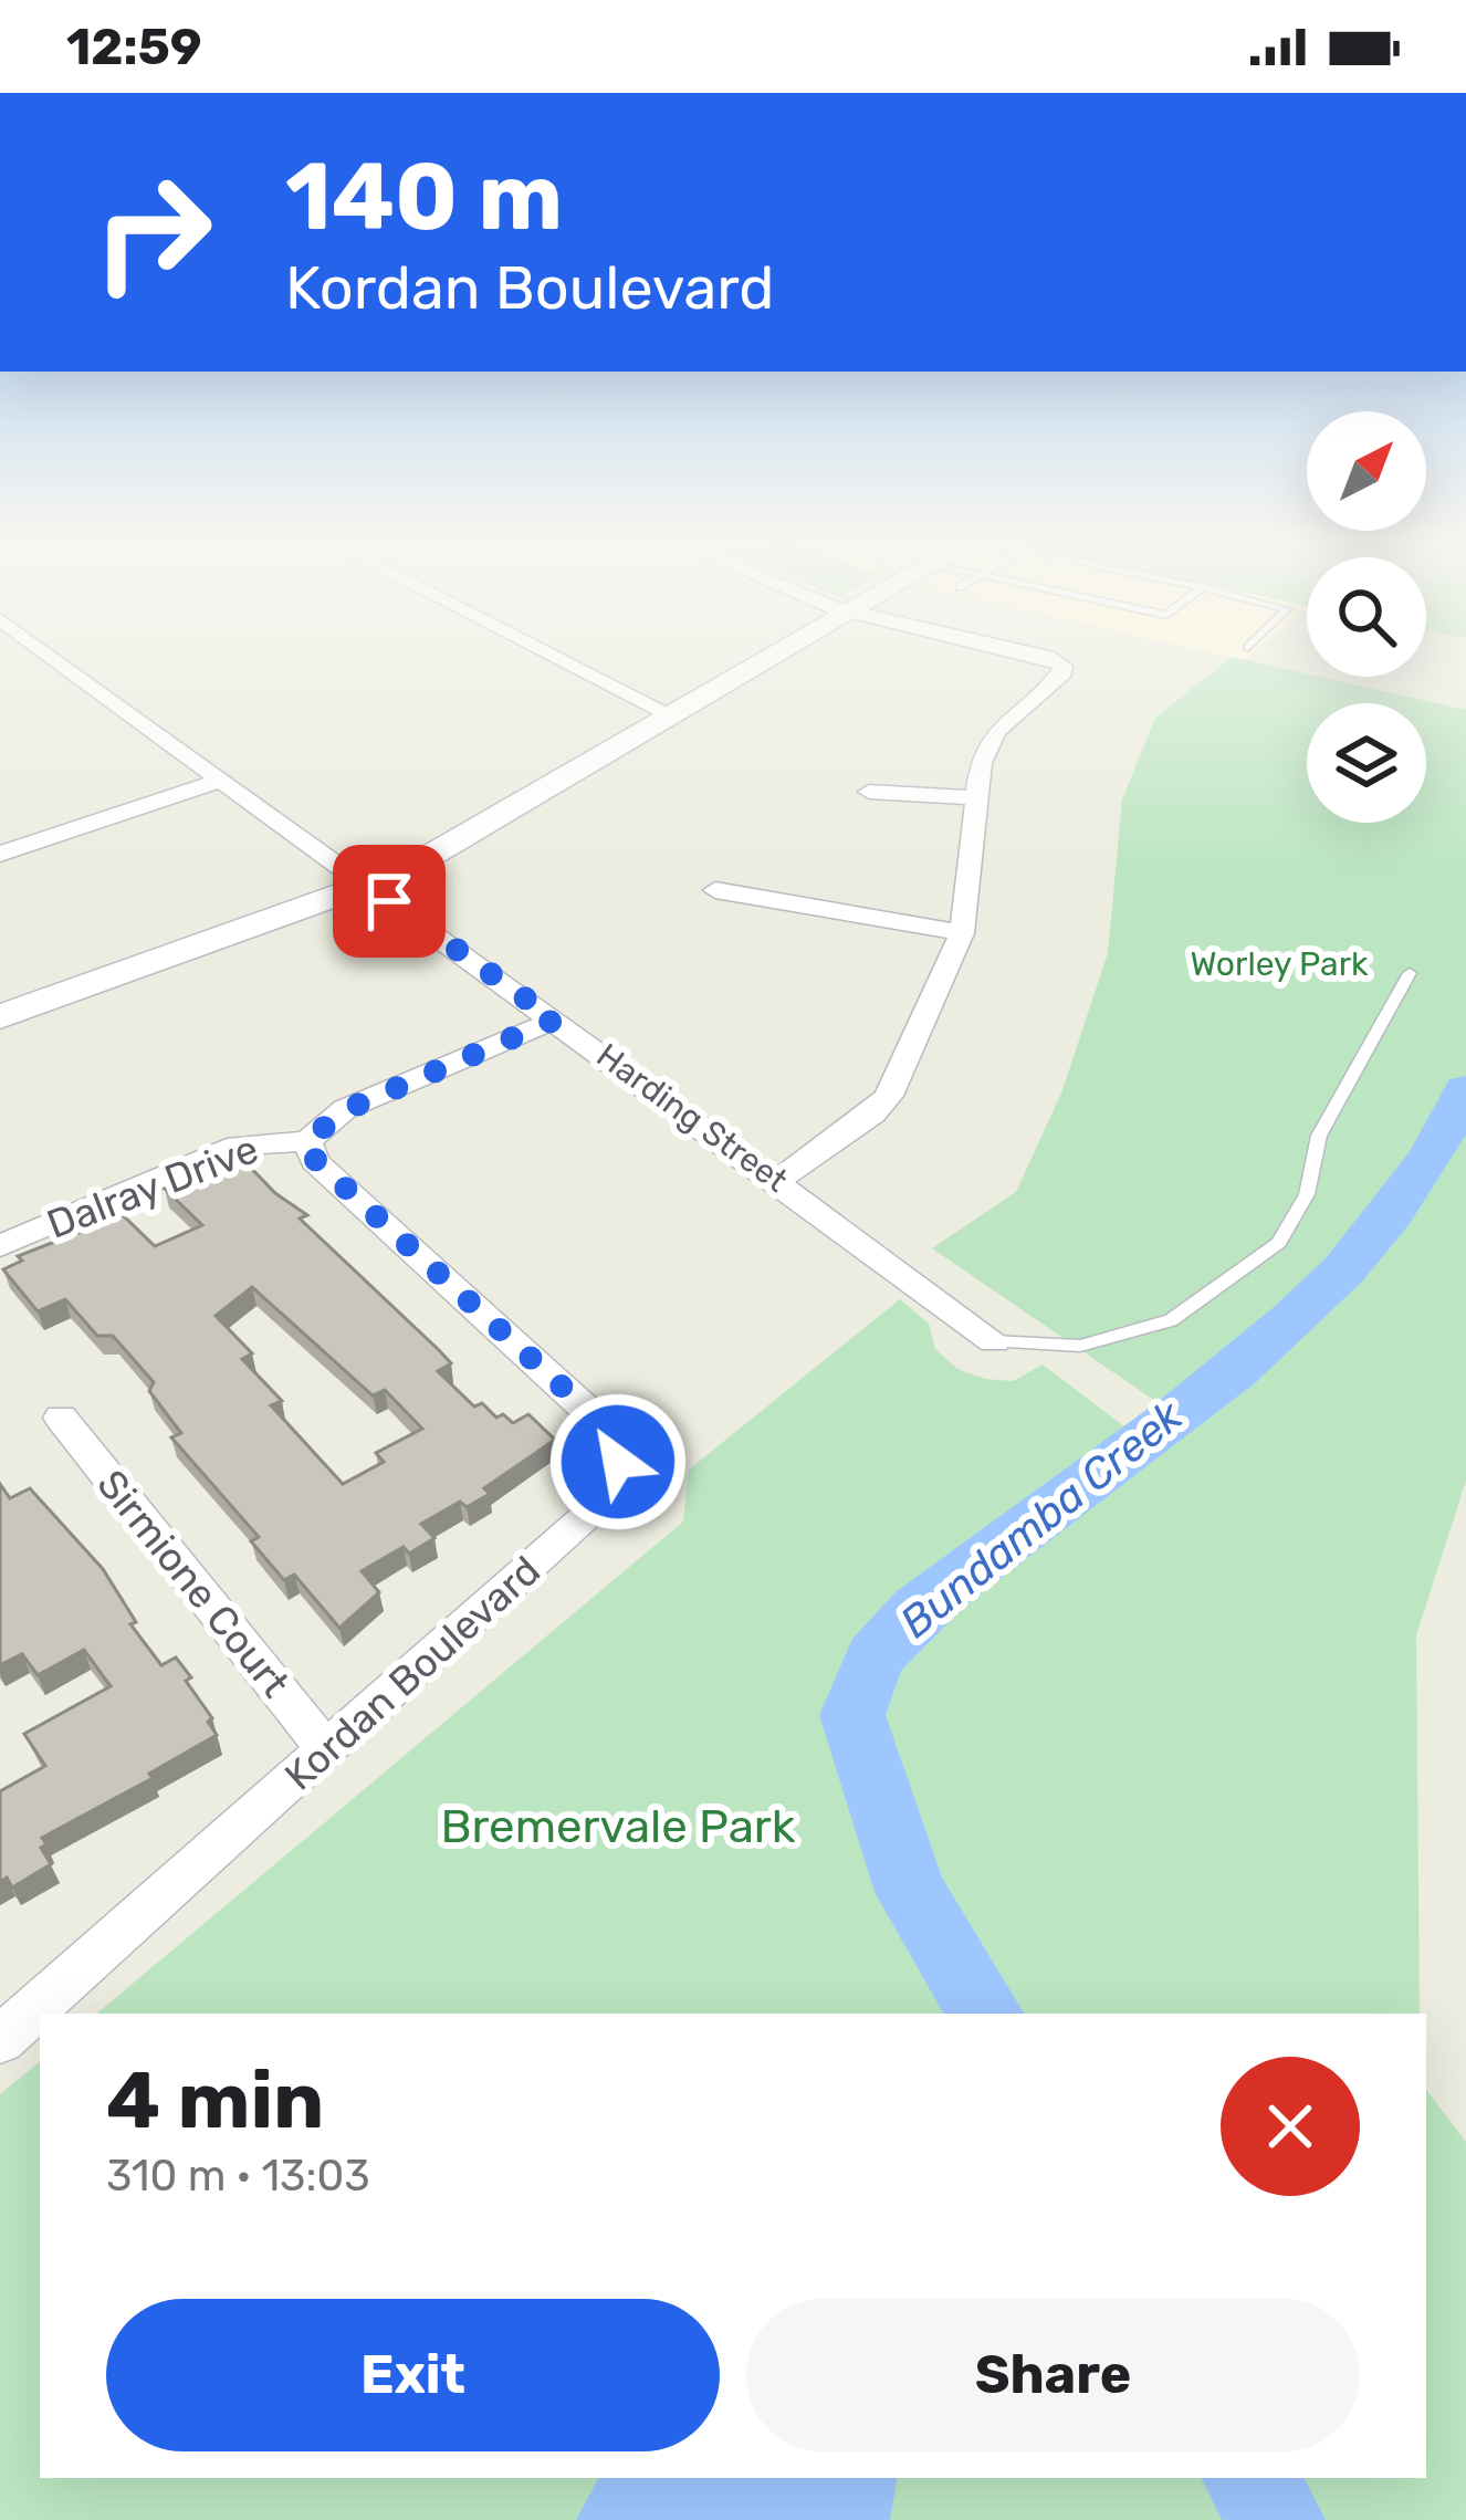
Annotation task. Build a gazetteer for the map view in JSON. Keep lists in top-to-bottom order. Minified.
{"streets":{"street":["Harding Street","Dalray Drive","Sirmione Court","Kordan Boulevard"]},"crossings":[["Dalray Drive","Kordan Boulevard"],["Sirmione Court","Kordan Boulevard"]],"water":["Bundamba Creek"],"parks":["Worley Park","Bremervale Park"],"north":"top right","page":{"status":"12:59","turn":["140 m","Kordan Boulevard"],"heading":["4 min","310 m · 13:03"],"buttons":["Exit","Share"]}}
